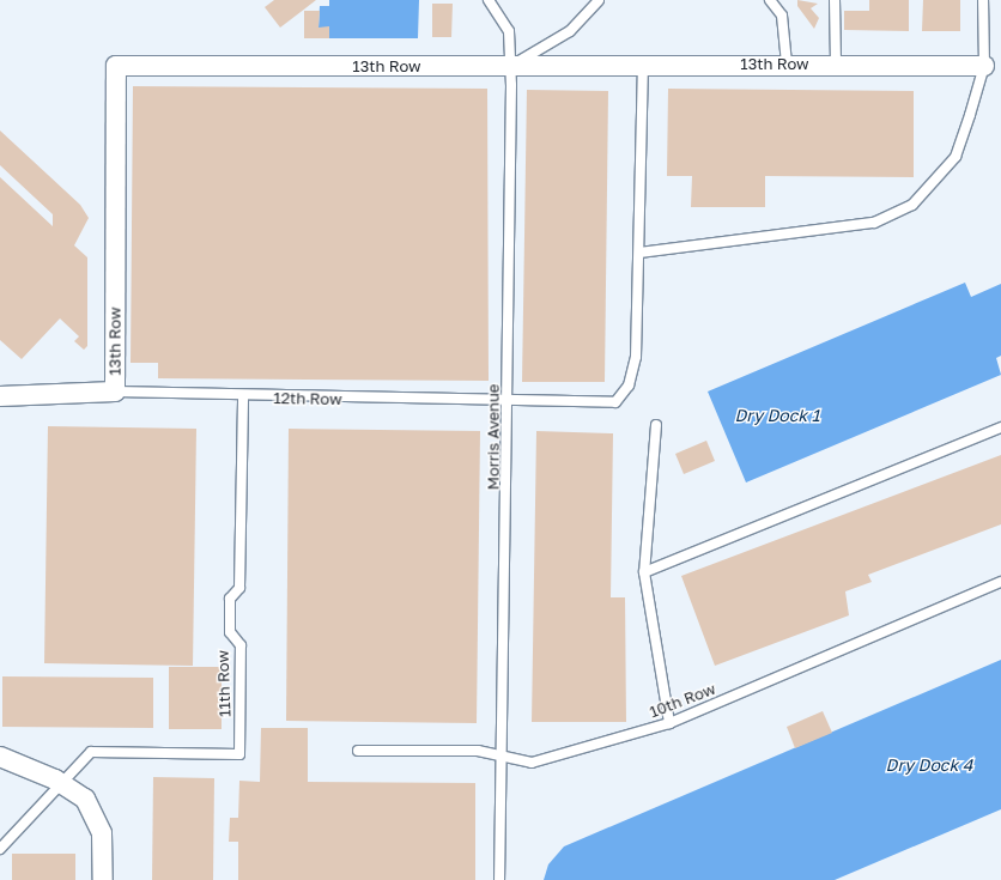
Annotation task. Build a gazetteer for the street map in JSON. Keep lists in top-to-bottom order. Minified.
{"streets":{"street":["13th Row","12th Row"],"lane":["Morris Avenue","11th Row","10th Row"]},"crossings":[["13th Row","12th Row"],["13th Row","Morris Avenue"],["12th Row","Morris Avenue"],["12th Row","11th Row"],["Morris Avenue","10th Row"]],"water":["Dry Dock 1","Dry Dock 4"]}
